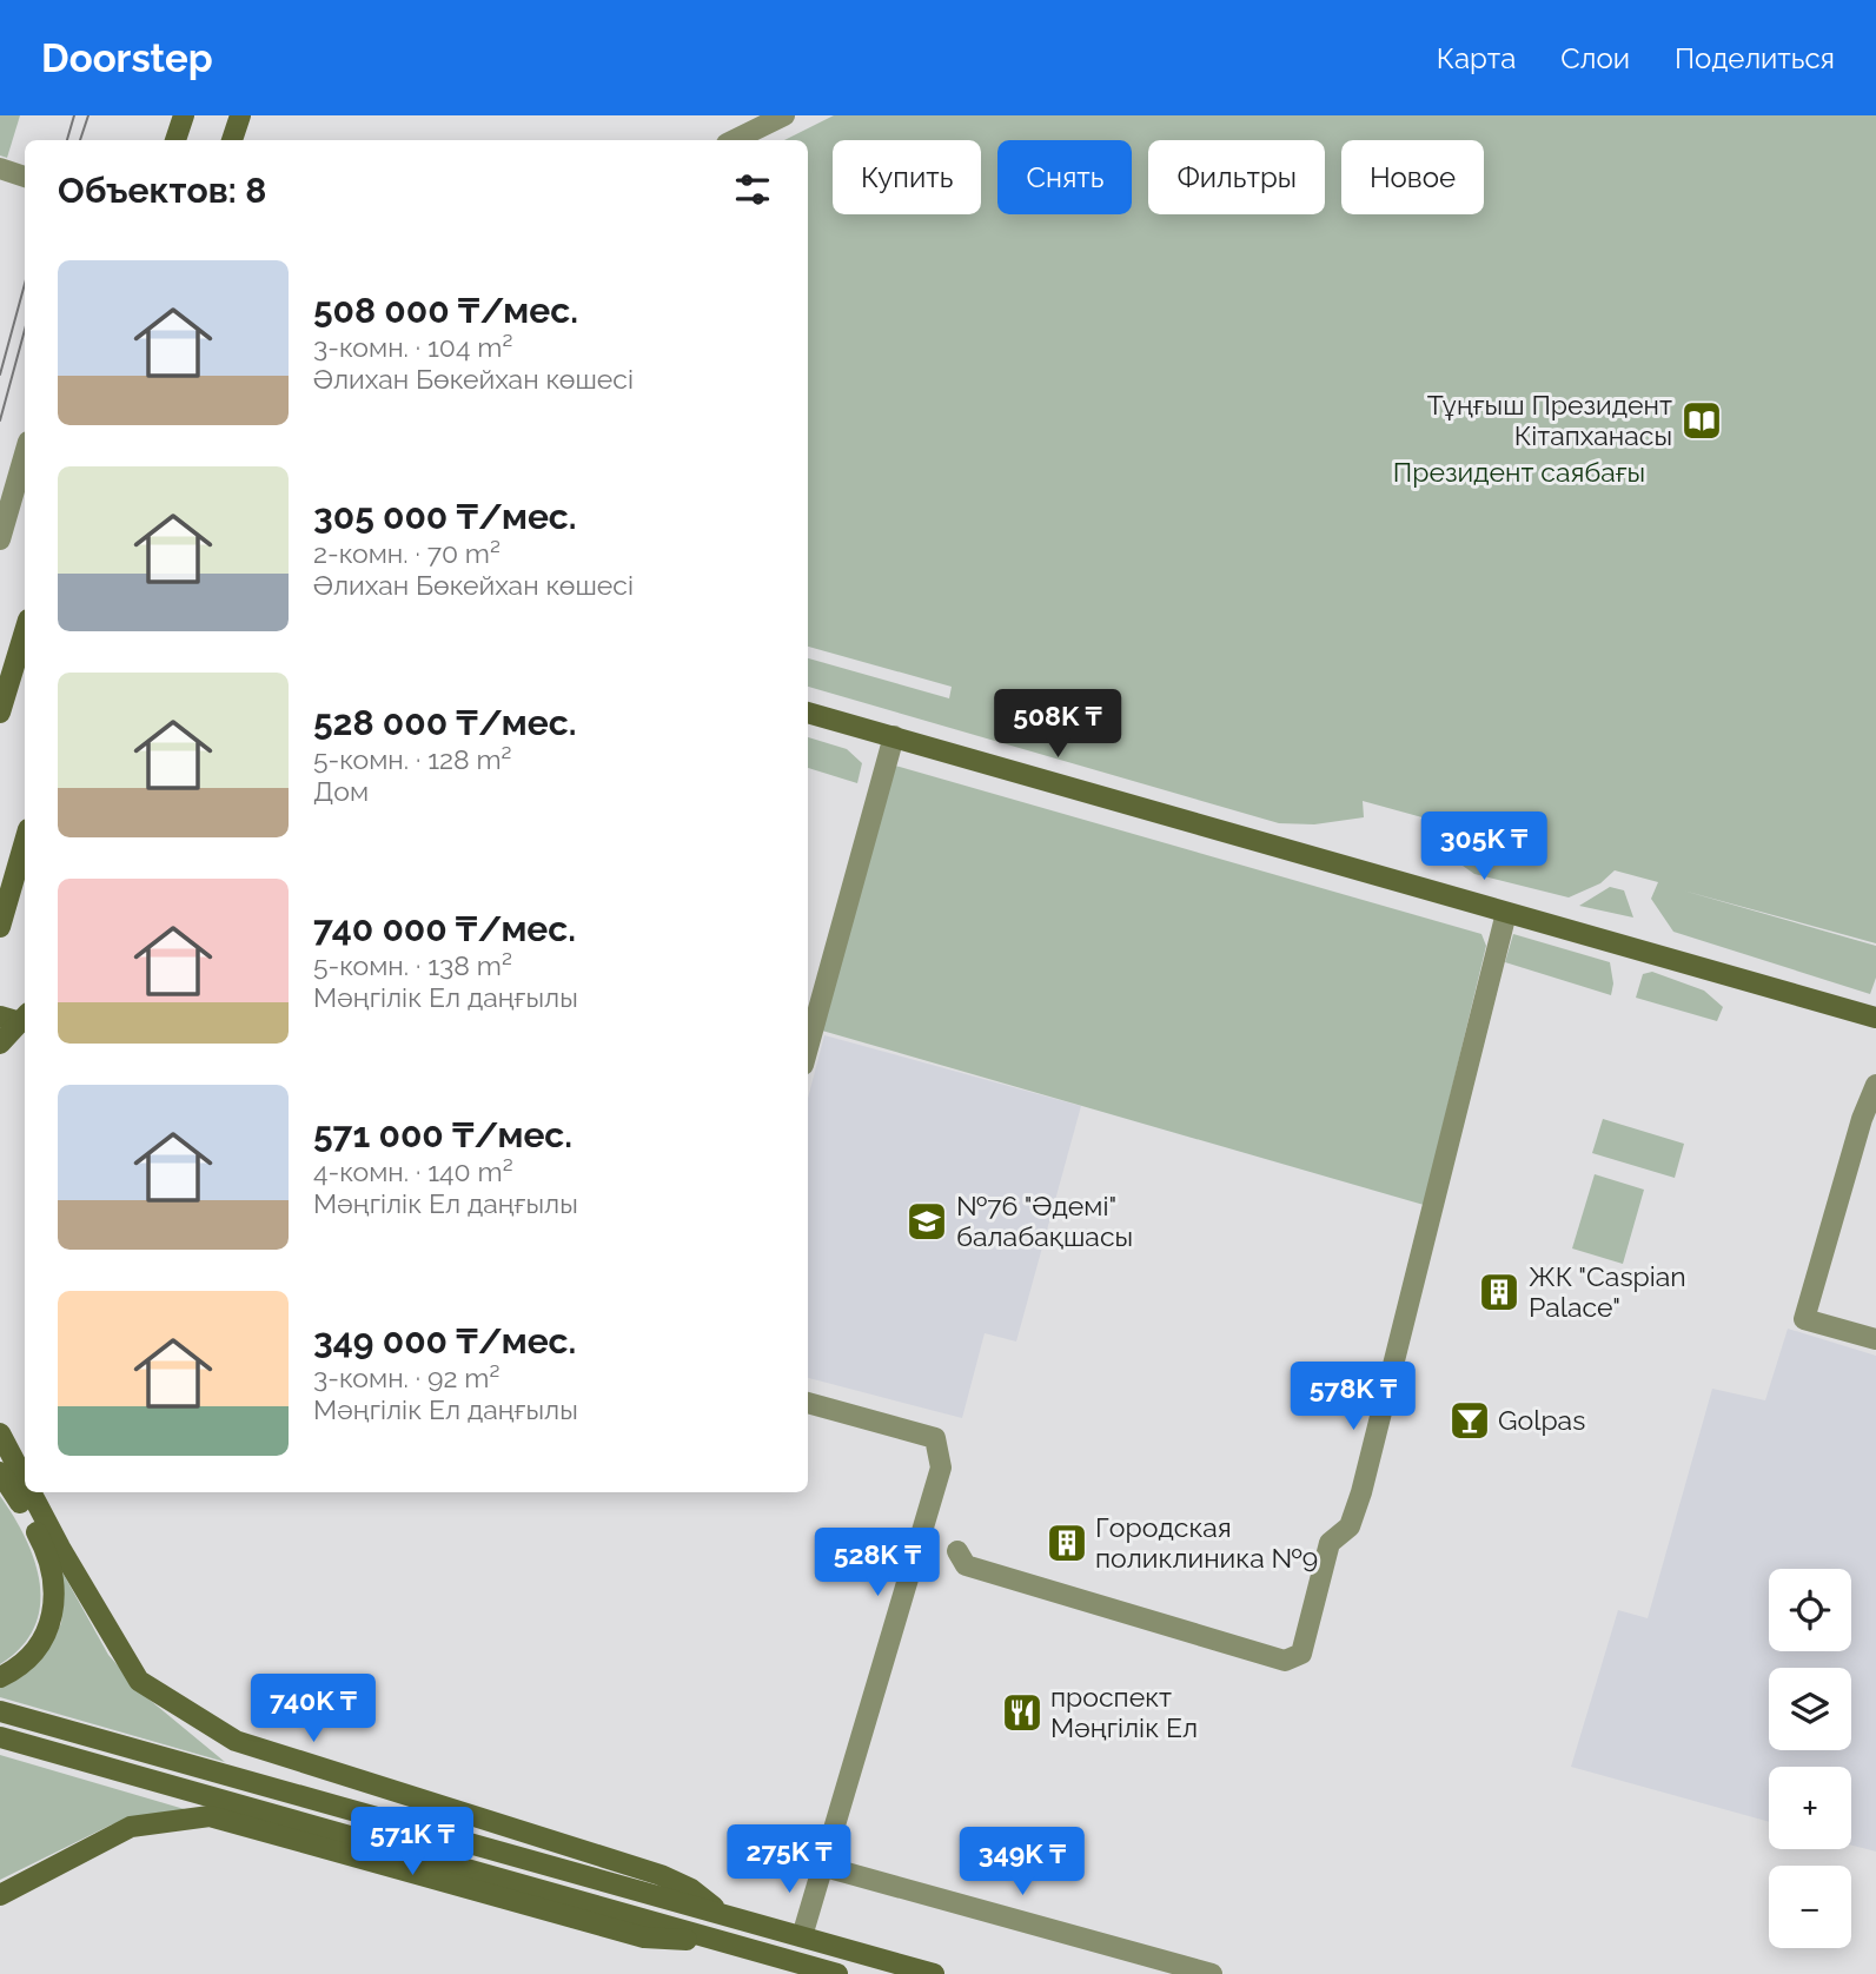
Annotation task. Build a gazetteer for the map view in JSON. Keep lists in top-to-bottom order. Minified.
{"parks":["Президент саябағы"],"places":{"library":["Тұңғыш Президент Кітапханасы"],"school or university":["№76 \"Әдемі\" балабақшасы"],"building":["ЖК \"Caspian Palace\"","Городская поликлиника №9"],"bar":["Golpas"],"restaurant":["проспект Мәңгілік Ел"]},"page":{"header":"Doorstep","nav":["Карта","Слои","Поделиться"],"chip":["Купить","Снять","Фильтры","Новое"],"heading":"Объектов: 8","list":[{"name":"508 000 ₸/мес.","note":"3-комн. · 104 m² · Әлихан Бөкейхан көшесі"},{"name":"305 000 ₸/мес.","note":"2-комн. · 70 m² · Әлихан Бөкейхан көшесі"},{"name":"528 000 ₸/мес.","note":"5-комн. · 128 m² · Дом"},{"name":"740 000 ₸/мес.","note":"5-комн. · 138 m² · Мәңгілік Ел даңғылы"},{"name":"571 000 ₸/мес.","note":"4-комн. · 140 m² · Мәңгілік Ел даңғылы"},{"name":"349 000 ₸/мес.","note":"3-комн. · 92 m² · Мәңгілік Ел даңғылы"}],"price":["508K ₸","305K ₸","578K ₸","528K ₸","740K ₸","571K ₸","275K ₸","349K ₸"],"map_buttons":["+","−"]}}
